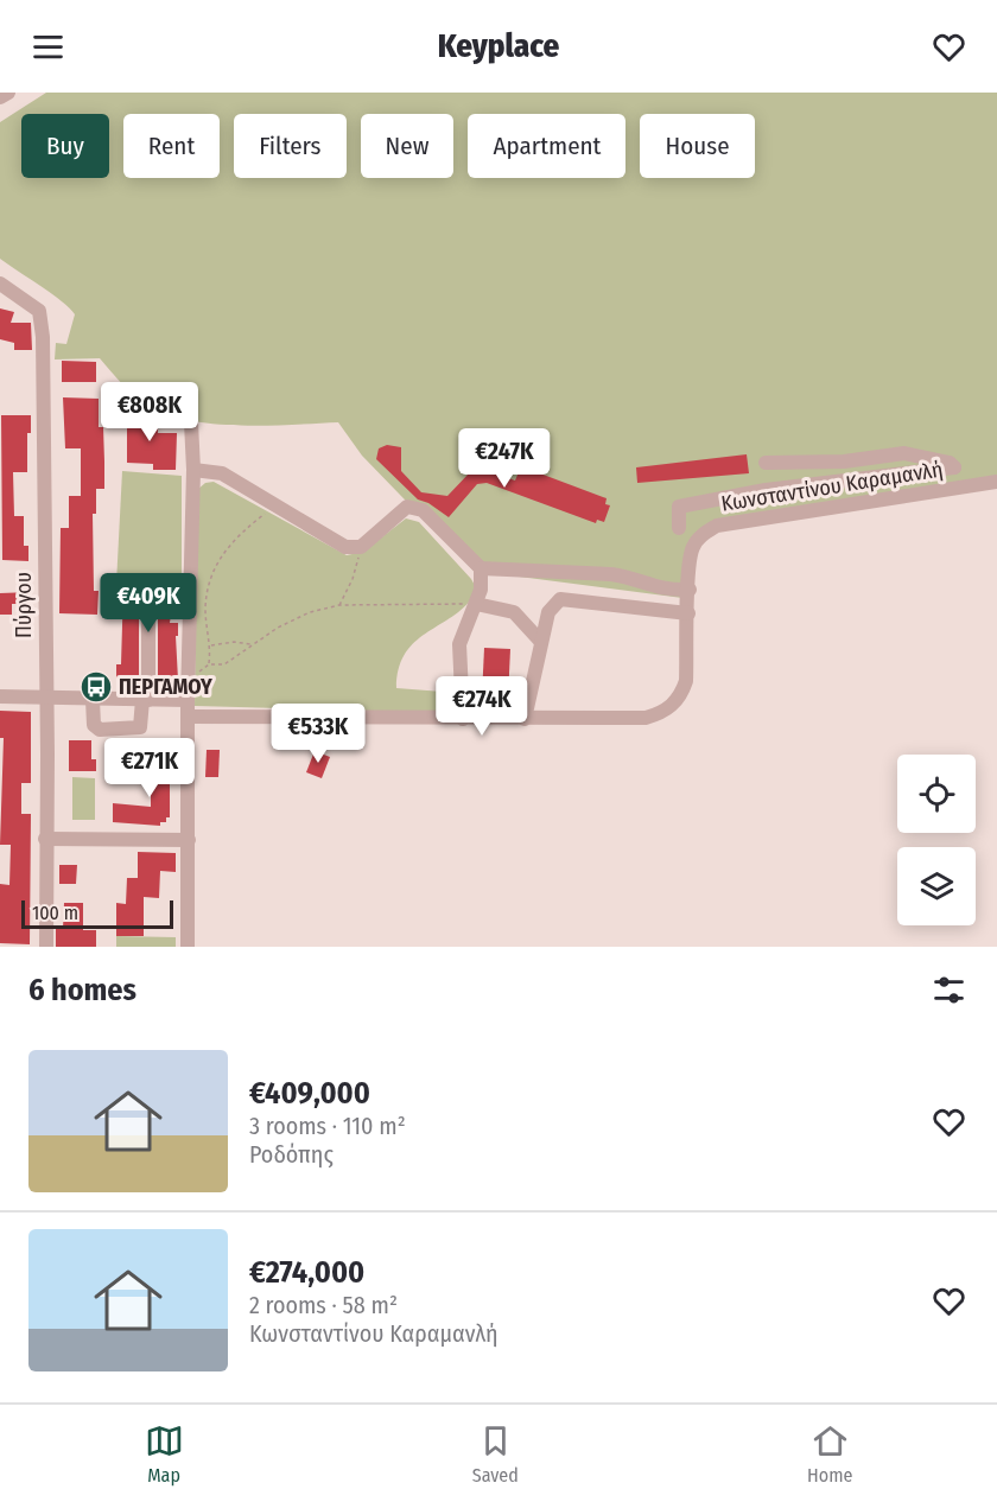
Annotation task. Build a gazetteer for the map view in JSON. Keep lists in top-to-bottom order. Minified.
{"streets":{"street":["Κωνσταντίνου Καραμανλή","Πύργου"]},"places":{"bus stop":["ΠΕΡΓΑΜΟΥ"]},"scale_bar":"100 m","page":{"header":"Keyplace","chip":["Buy","Rent","Filters","New","Apartment","House"],"price":["€808K","€247K","€409K","€274K","€533K","€271K"],"scale":"100 m","heading":"6 homes","list":[{"name":"€409,000","note":"3 rooms · 110 m² · Ροδόπης"},{"name":"€274,000","note":"2 rooms · 58 m² · Κωνσταντίνου Καραμανλή"}],"tabs":["Map","Saved","Home"]}}
